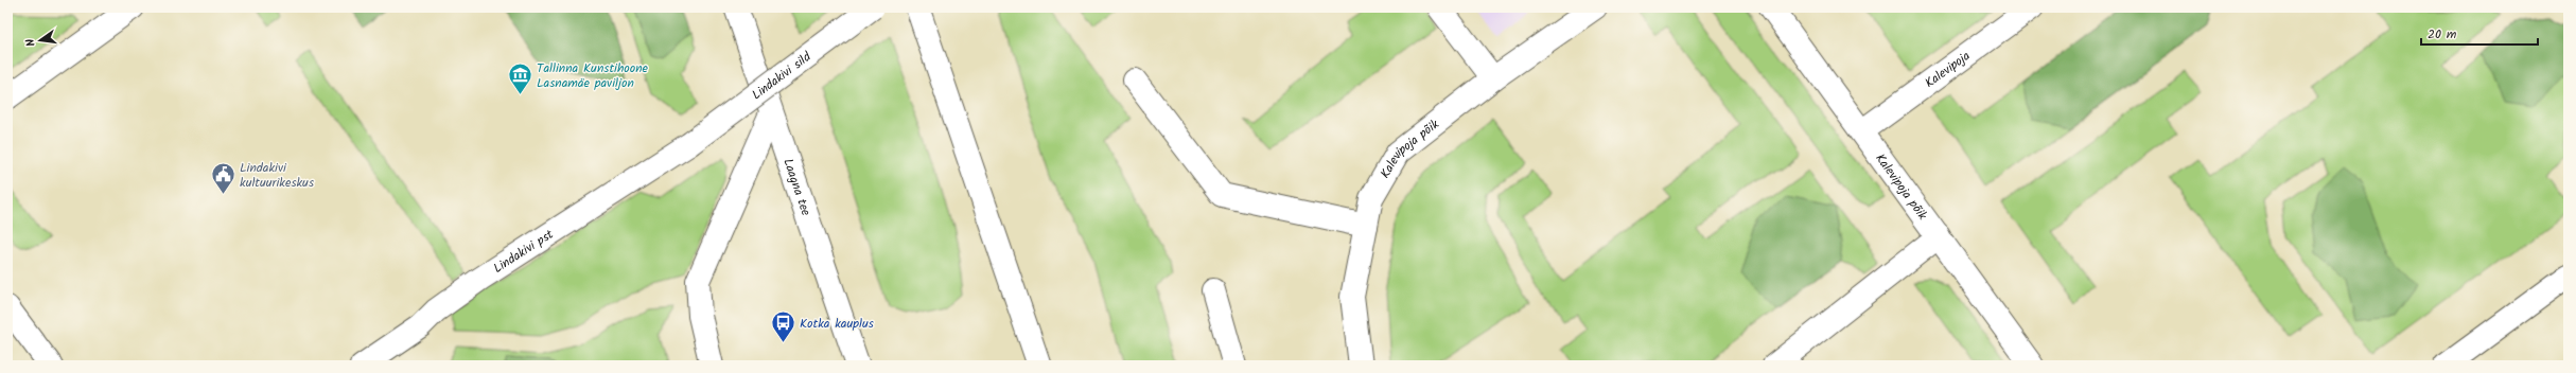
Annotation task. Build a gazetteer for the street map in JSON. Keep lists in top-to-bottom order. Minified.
{"streets":{"street":["Kalevipoja","Lindakivi sild","Kalevipoja põik","Laagna tee","Lindakivi pst"]},"crossings":[["Kalevipoja","Kalevipoja põik"],["Lindakivi sild","Lindakivi pst"]],"places":{"museum":["Tallinna Kunstihoone Lasnamäe paviljon"],"public building":["Lindakivi kultuurikeskus"],"bus stop":["Kotka kauplus"]},"scale_bar":"20 m","north":"left"}
